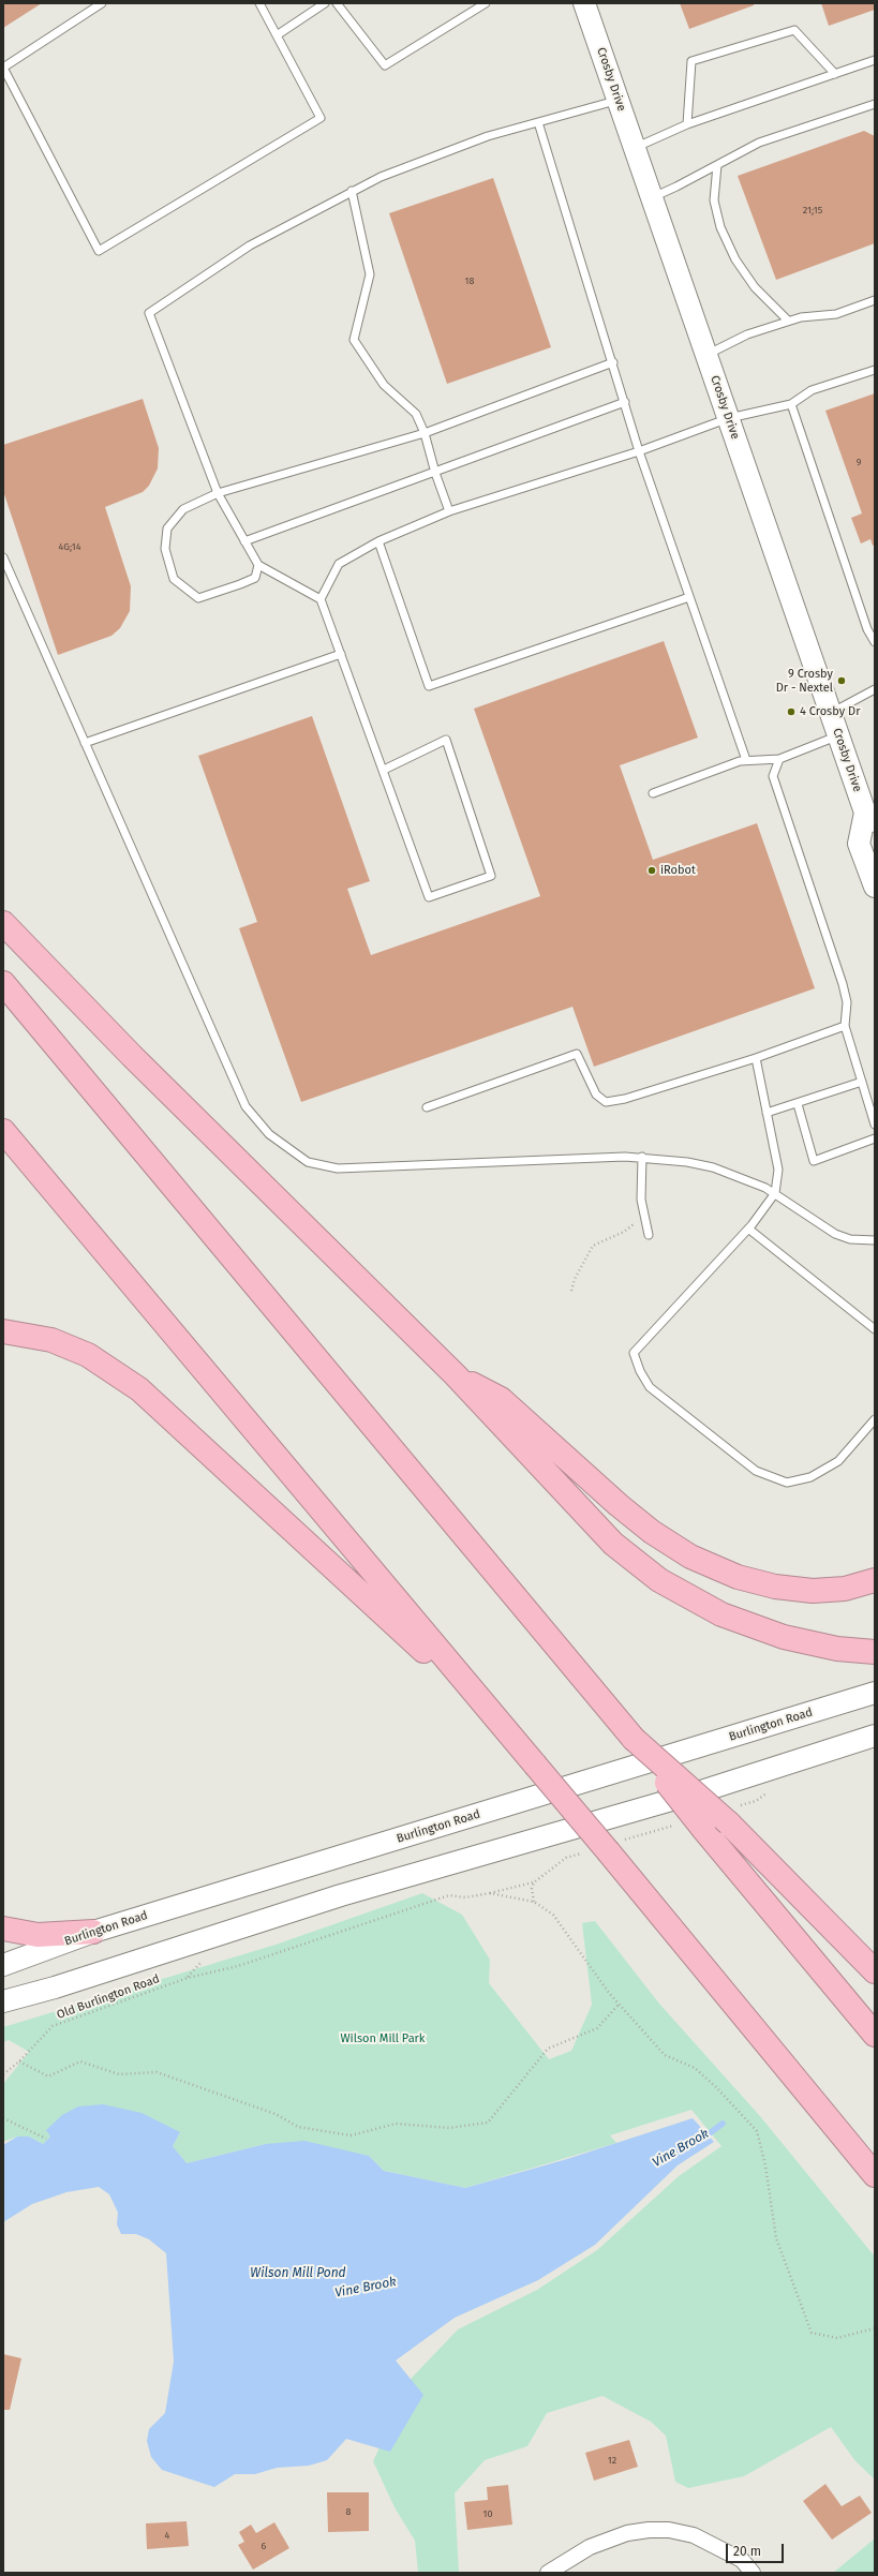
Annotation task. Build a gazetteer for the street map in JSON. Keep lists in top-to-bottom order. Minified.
{"streets":{"main road":["Crosby Drive","Burlington Road"],"path":["Old Burlington Road"]},"water":["Vine Brook","Wilson Mill Pond"],"parks":["Wilson Mill Park"],"places":["9 Crosby Dr - Nextel","4 Crosby Dr","iRobot"],"house_numbers":["21;15","18","9","4G;14","12","8","10","4","6"],"scale_bar":"20 m"}
